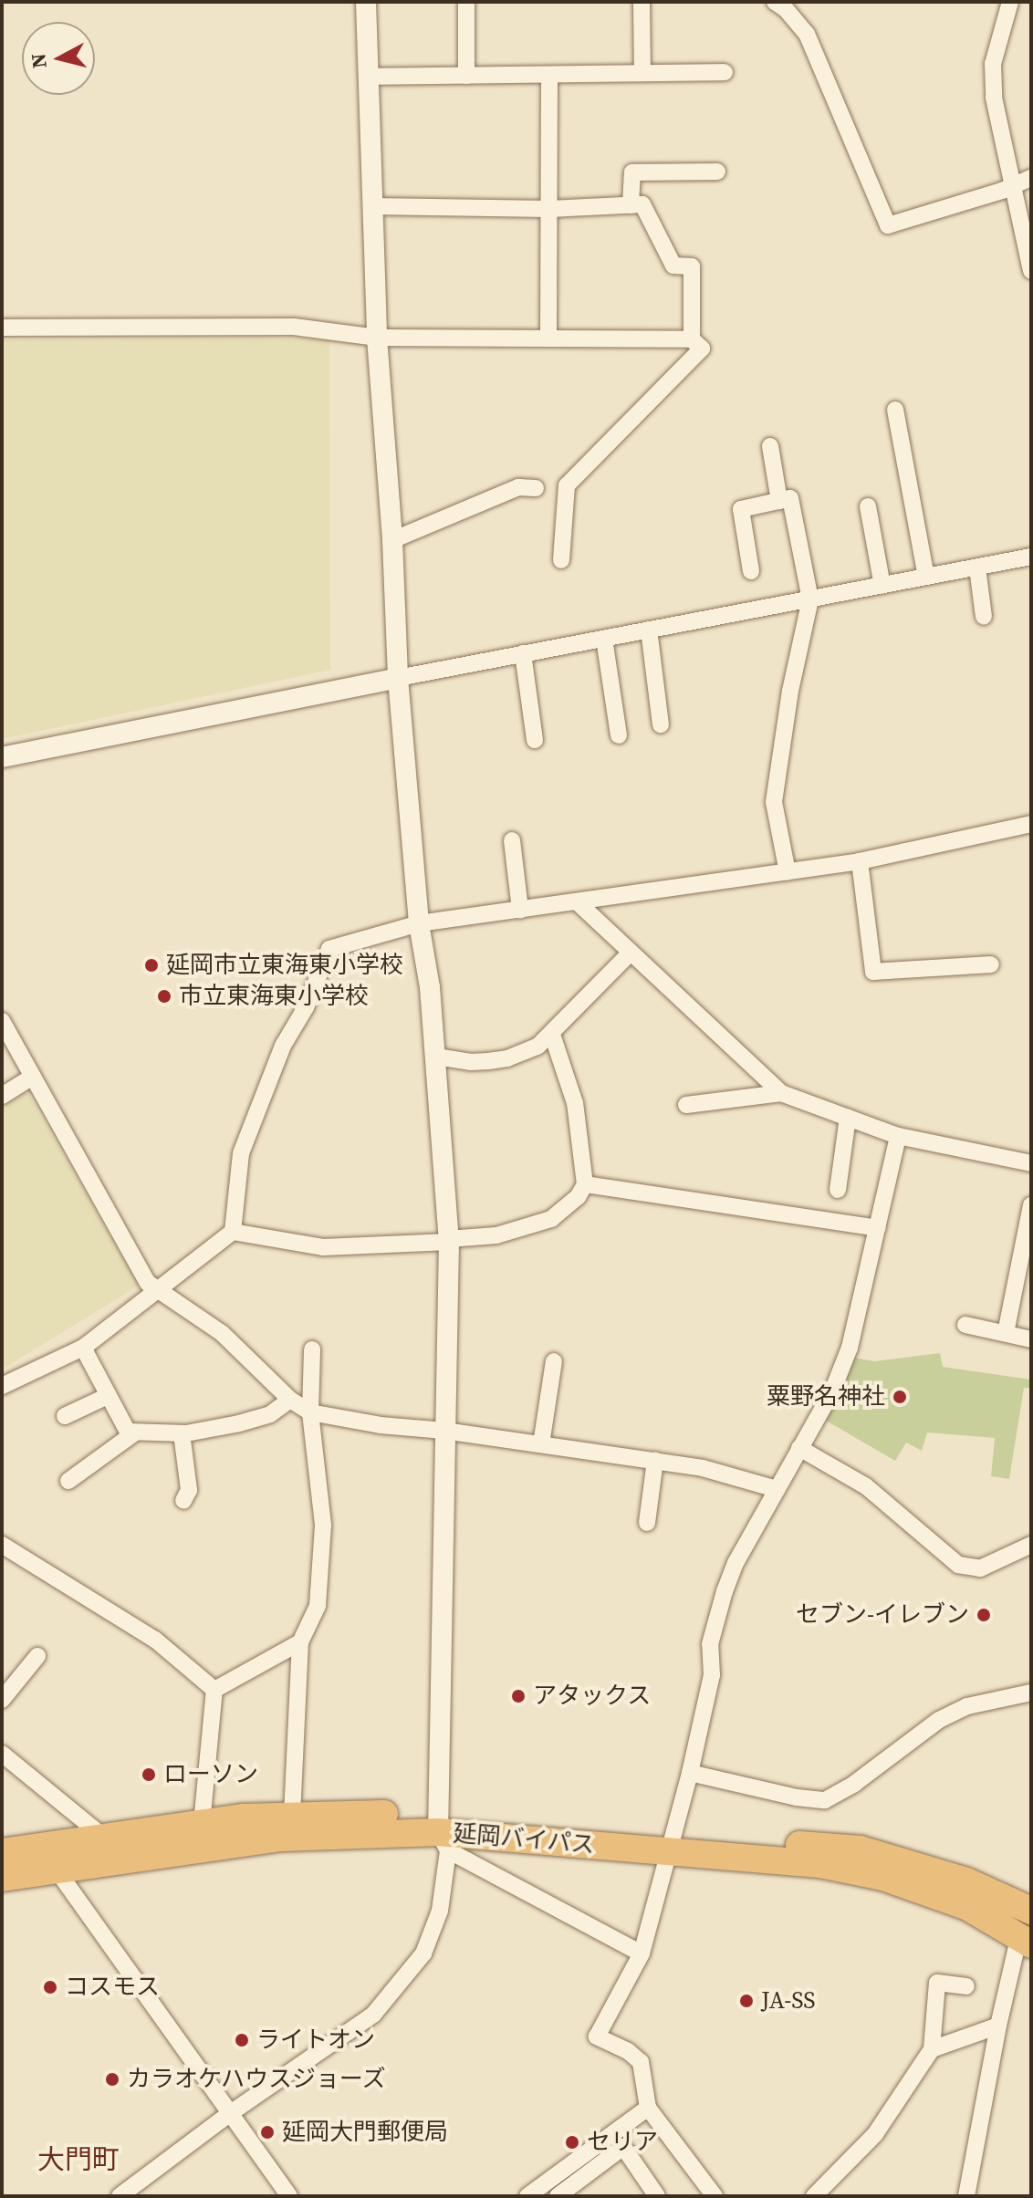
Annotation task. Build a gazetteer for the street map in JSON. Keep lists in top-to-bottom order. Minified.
{"streets":{"highway":["延岡バイパス"]},"districts":["大門町"],"places":["延岡市立東海東小学校","市立東海東小学校","粟野名神社","セブン-イレブン","アタックス","ローソン","コスモス","JA-SS","ライトオン","カラオケハウスジョーズ","延岡大門郵便局","セリア"],"north":"left"}
